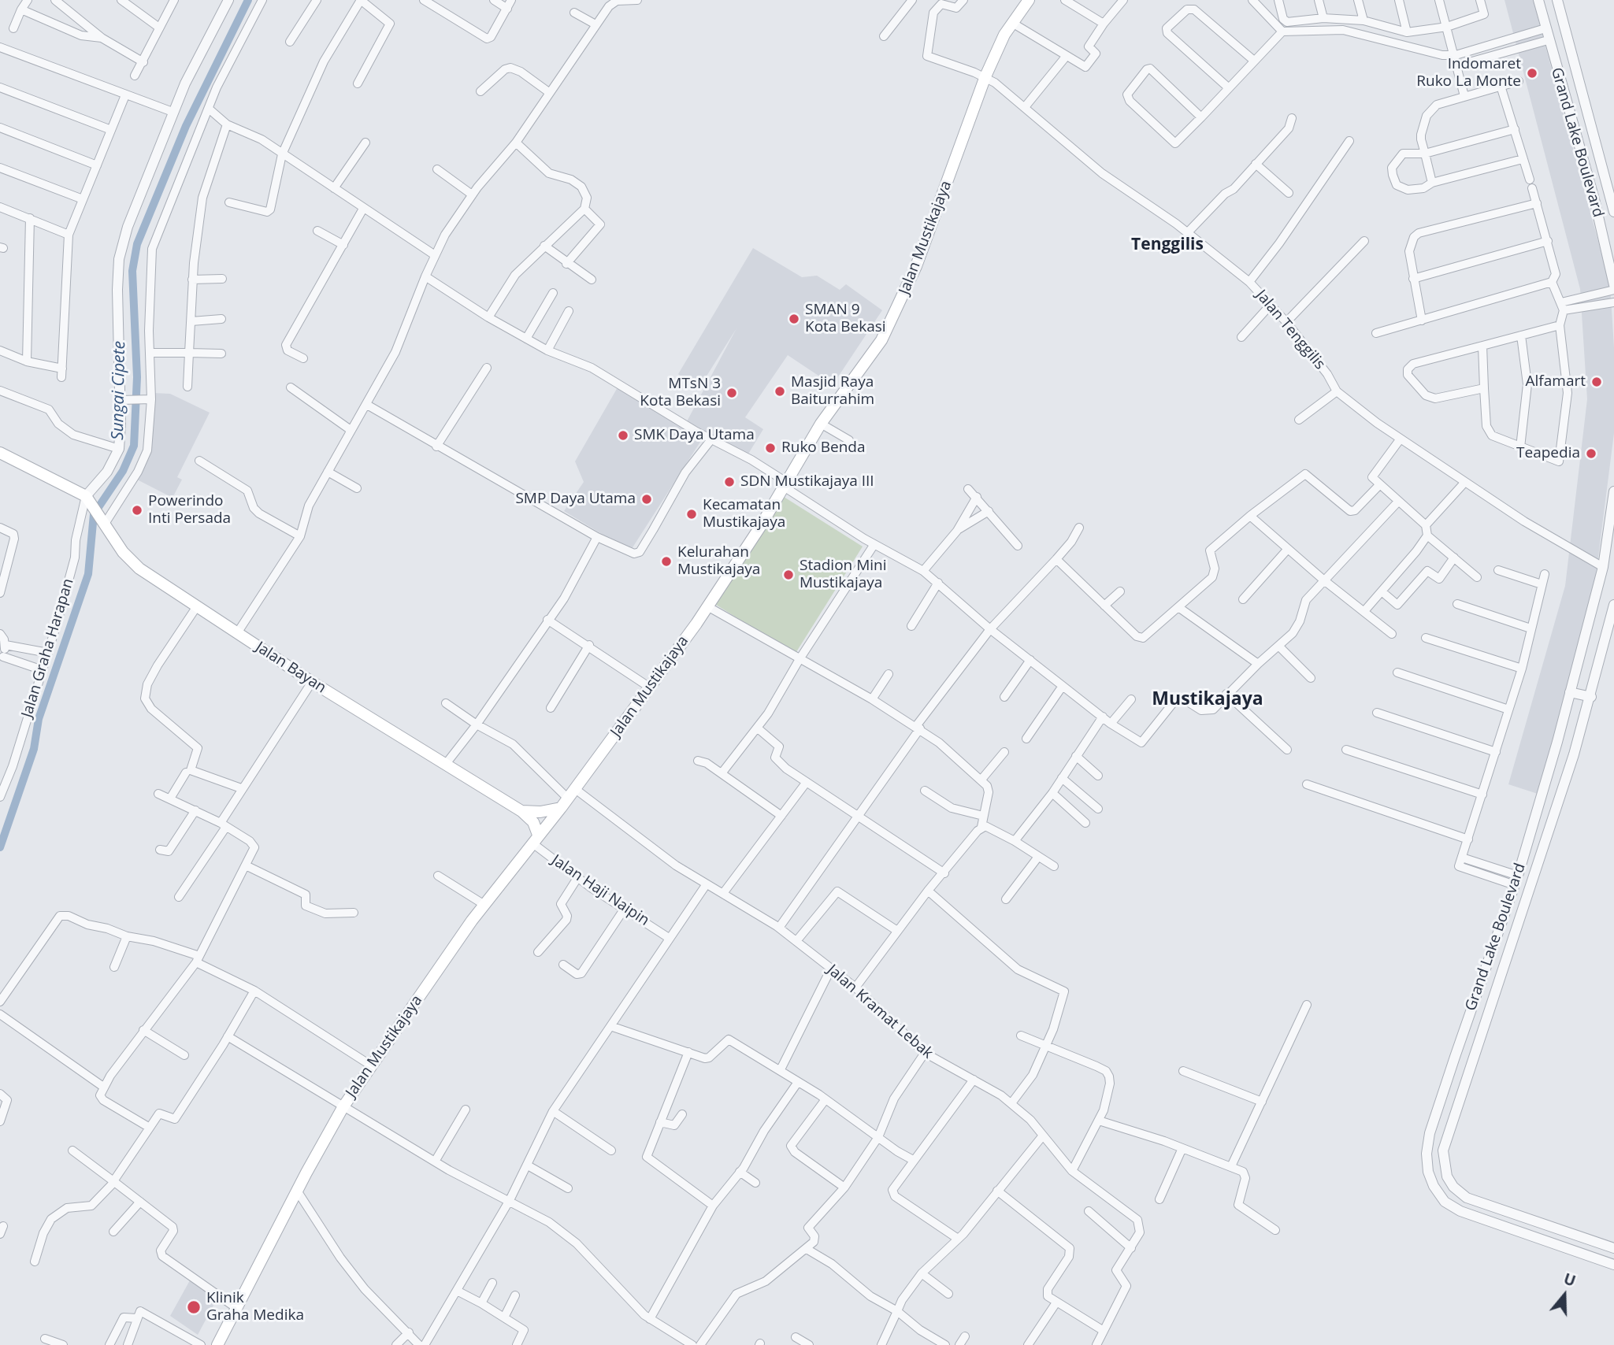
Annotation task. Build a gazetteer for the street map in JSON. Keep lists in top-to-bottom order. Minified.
{"streets":{"main road":["Jalan Mustikajaya","Jalan Bayan"],"street":["Grand Lake Boulevard","Jalan Tenggilis","Jalan Graha Harapan","Jalan Haji Naipin","Jalan Kramat Lebak"]},"crossings":[["Grand Lake Boulevard","Jalan Tenggilis"],["Jalan Mustikajaya","Jalan Tenggilis"],["Jalan Mustikajaya","Jalan Bayan"],["Jalan Mustikajaya","Jalan Haji Naipin"],["Jalan Mustikajaya","Jalan Kramat Lebak"],["Jalan Graha Harapan","Jalan Bayan"],["Jalan Bayan","Jalan Haji Naipin"]],"districts":["Tenggilis","Mustikajaya"],"water":["Sungai Cipete"],"places":["Indomaret Ruko La Monte","SMAN 9 Kota Bekasi","Alfamart","Masjid Raya Baiturrahim","MTsN 3 Kota Bekasi","SMK Daya Utama","Ruko Benda","Teapedia","SDN Mustikajaya III","SMP Daya Utama","Powerindo Inti Persada","Kecamatan Mustikajaya","Kelurahan Mustikajaya","Stadion Mini Mustikajaya","Klinik Graha Medika"],"north":"top"}
